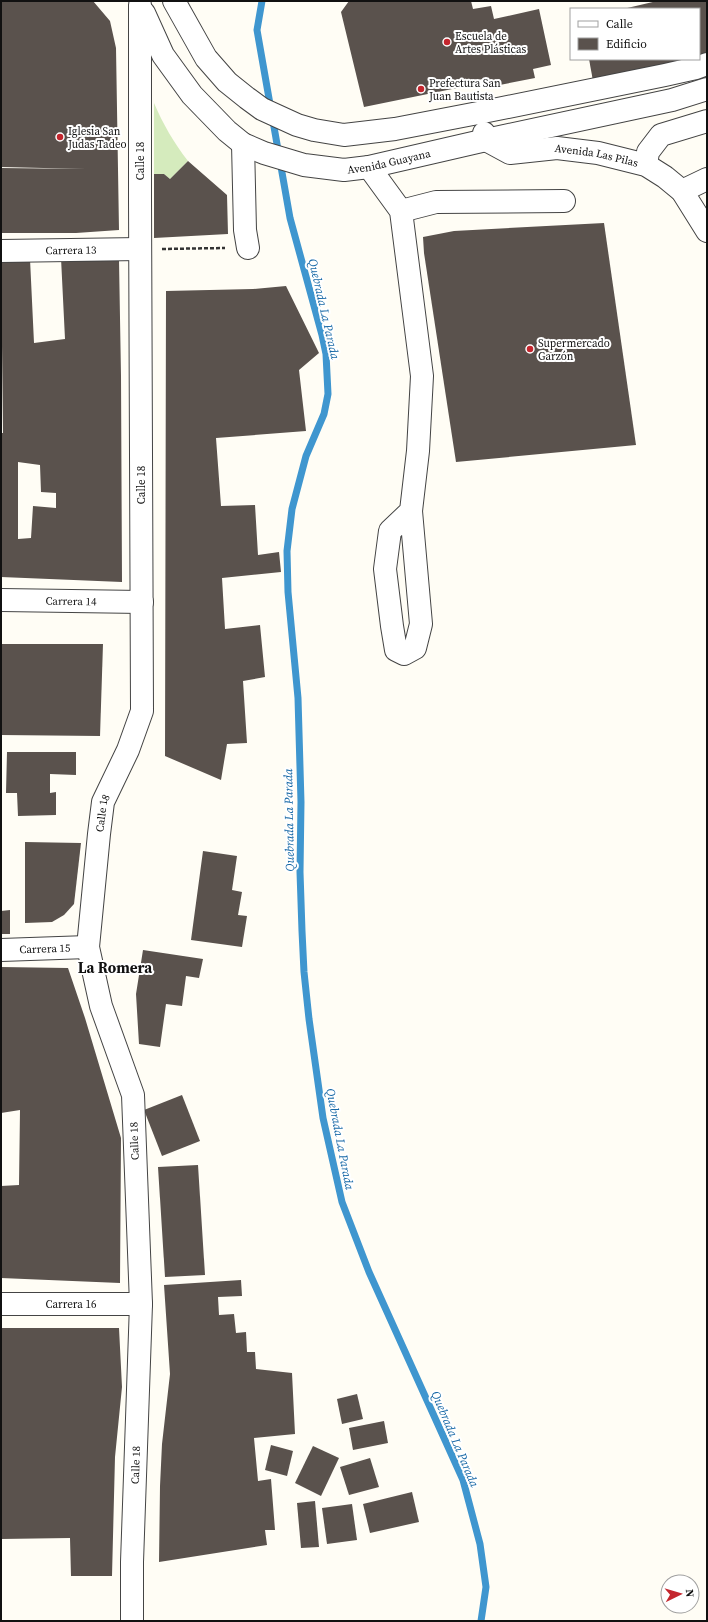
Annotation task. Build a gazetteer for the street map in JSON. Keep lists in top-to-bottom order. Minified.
{"streets":{"street":["Avenida Las Pilas","Calle 18","Avenida Guayana","Carrera 13","Carrera 14","Carrera 15","Carrera 16"]},"crossings":[["Avenida Las Pilas","Avenida Guayana"],["Calle 18","Avenida Guayana"],["Calle 18","Carrera 13"],["Calle 18","Carrera 14"],["Calle 18","Carrera 15"],["Calle 18","Carrera 16"]],"districts":["La Romera"],"water":["Quebrada La Parada"],"places":["Escuela de Artes Plásticas","Prefectura San Juan Bautista","Iglesia San Judas Tadeo","Supermercado Garzón"],"legend":["Calle","Edificio"],"north":"right"}
